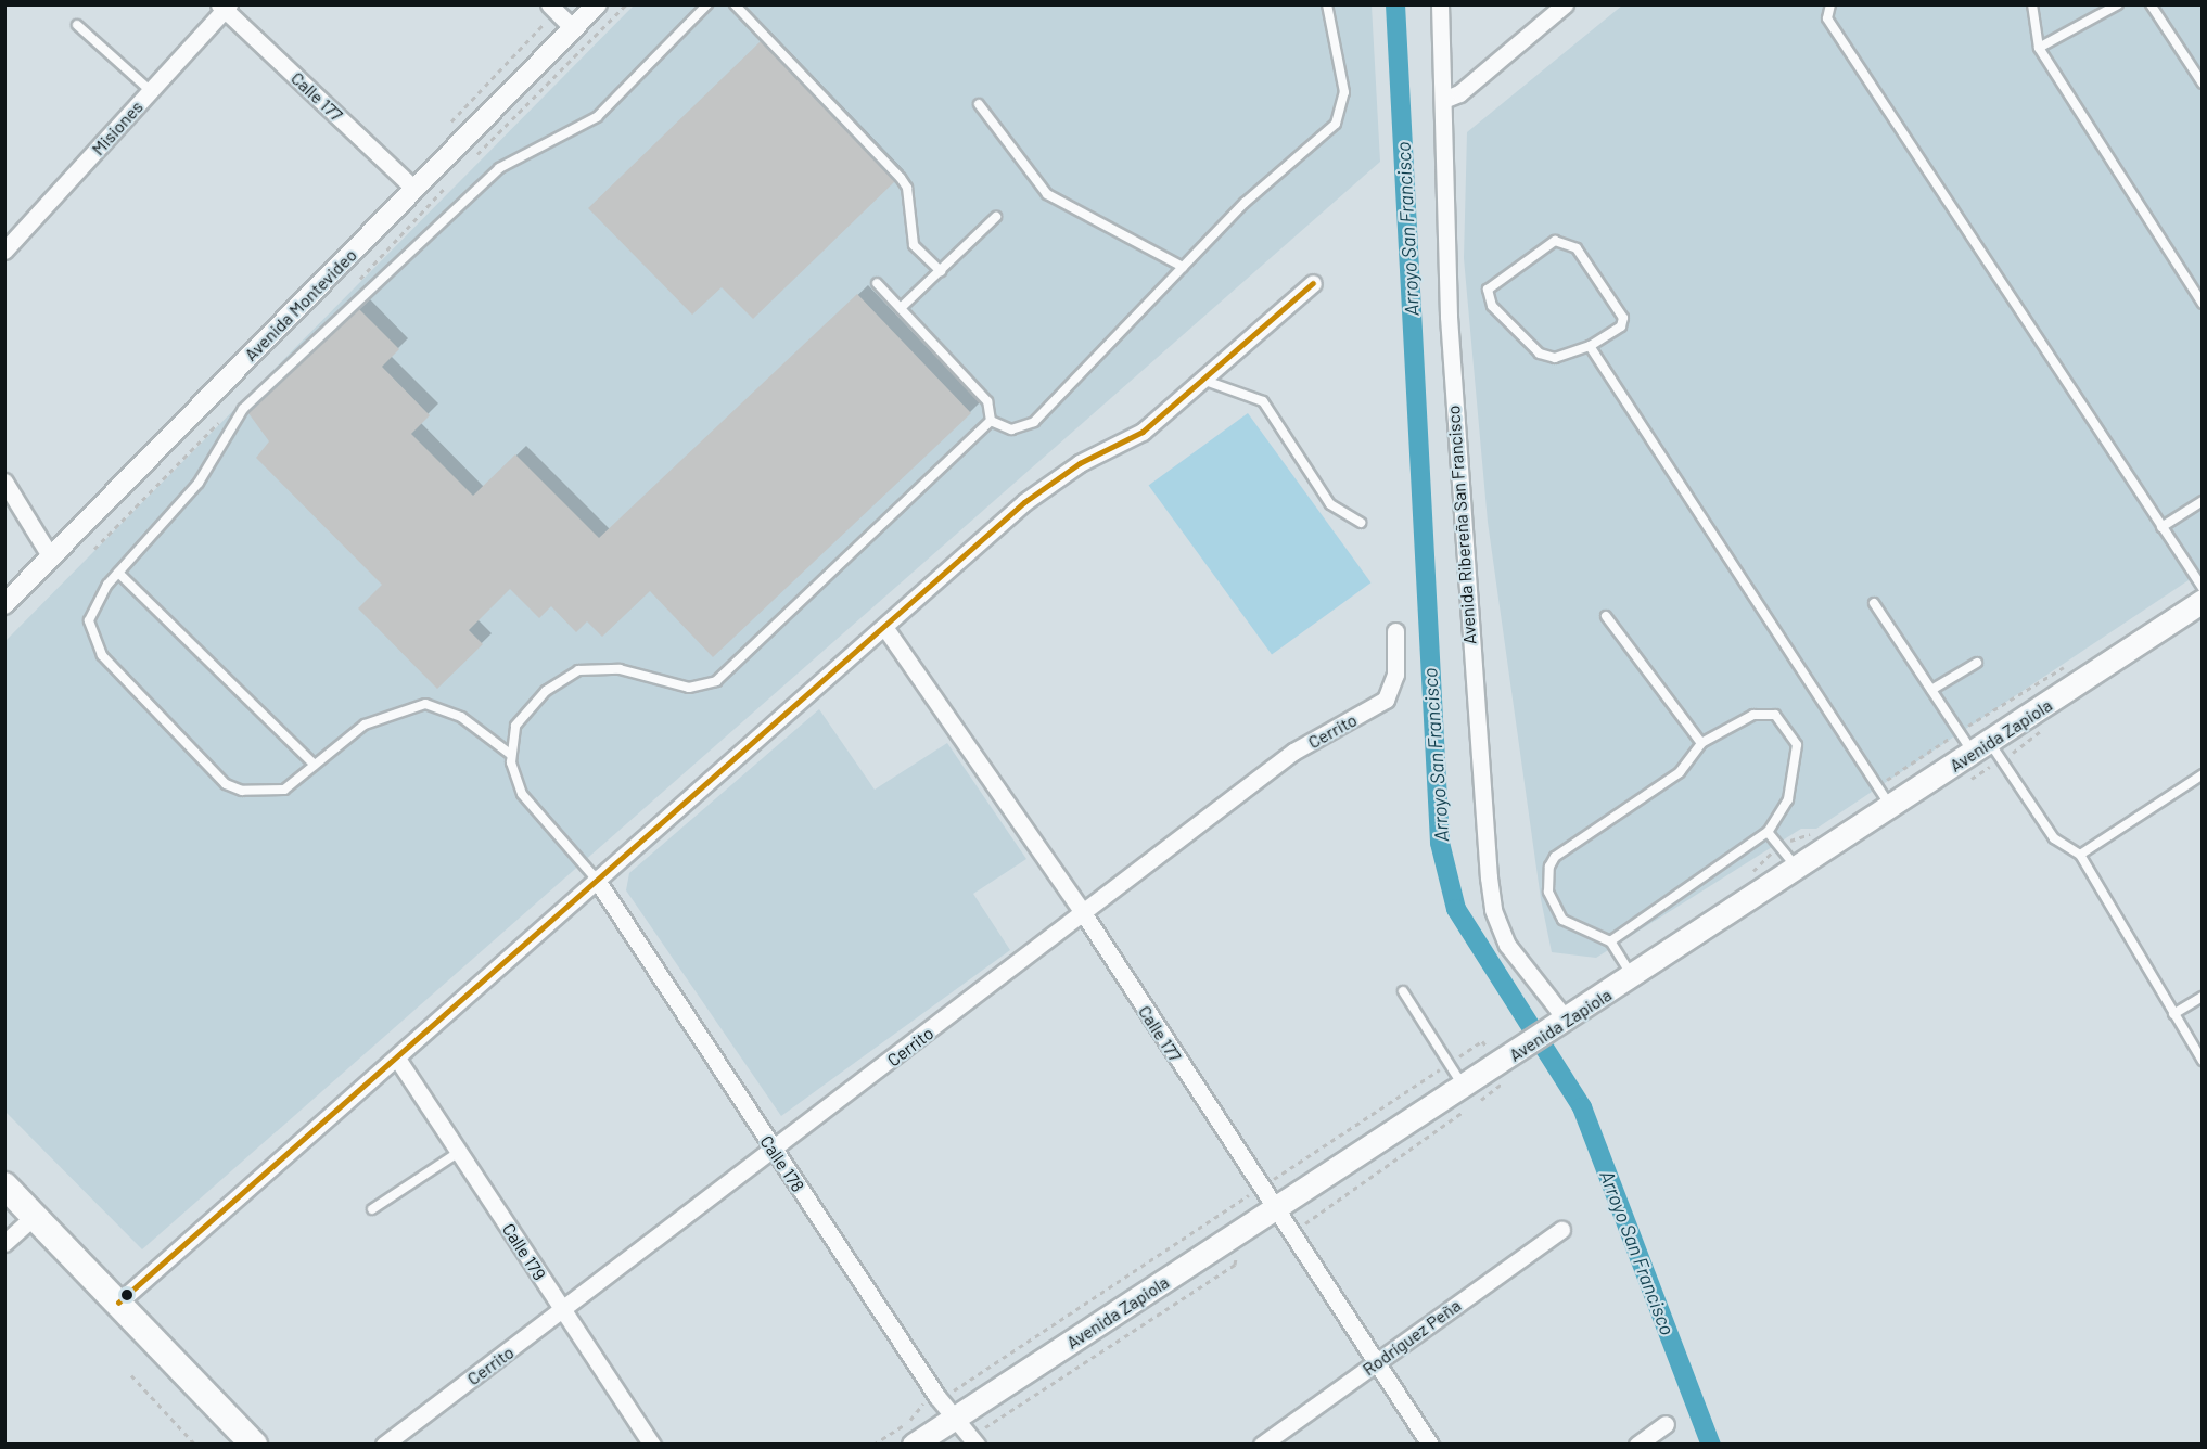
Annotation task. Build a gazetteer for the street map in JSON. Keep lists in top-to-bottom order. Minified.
{"streets":{"main road":["Avenida Zapiola"],"street":["Calle 177","Misiones","Avenida Montevideo","Avenida Ribereña San Francisco","Cerrito","Calle 178","Calle 179","Rodríguez Peña"]},"crossings":[["Calle 177","Misiones"],["Calle 177","Avenida Montevideo"],["Calle 177","Cerrito"],["Calle 177","Avenida Zapiola"],["Calle 177","Rodríguez Peña"],["Avenida Ribereña San Francisco","Avenida Zapiola"],["Cerrito","Calle 178"],["Cerrito","Calle 179"],["Avenida Zapiola","Calle 178"]],"water":["Arroyo San Francisco"]}
